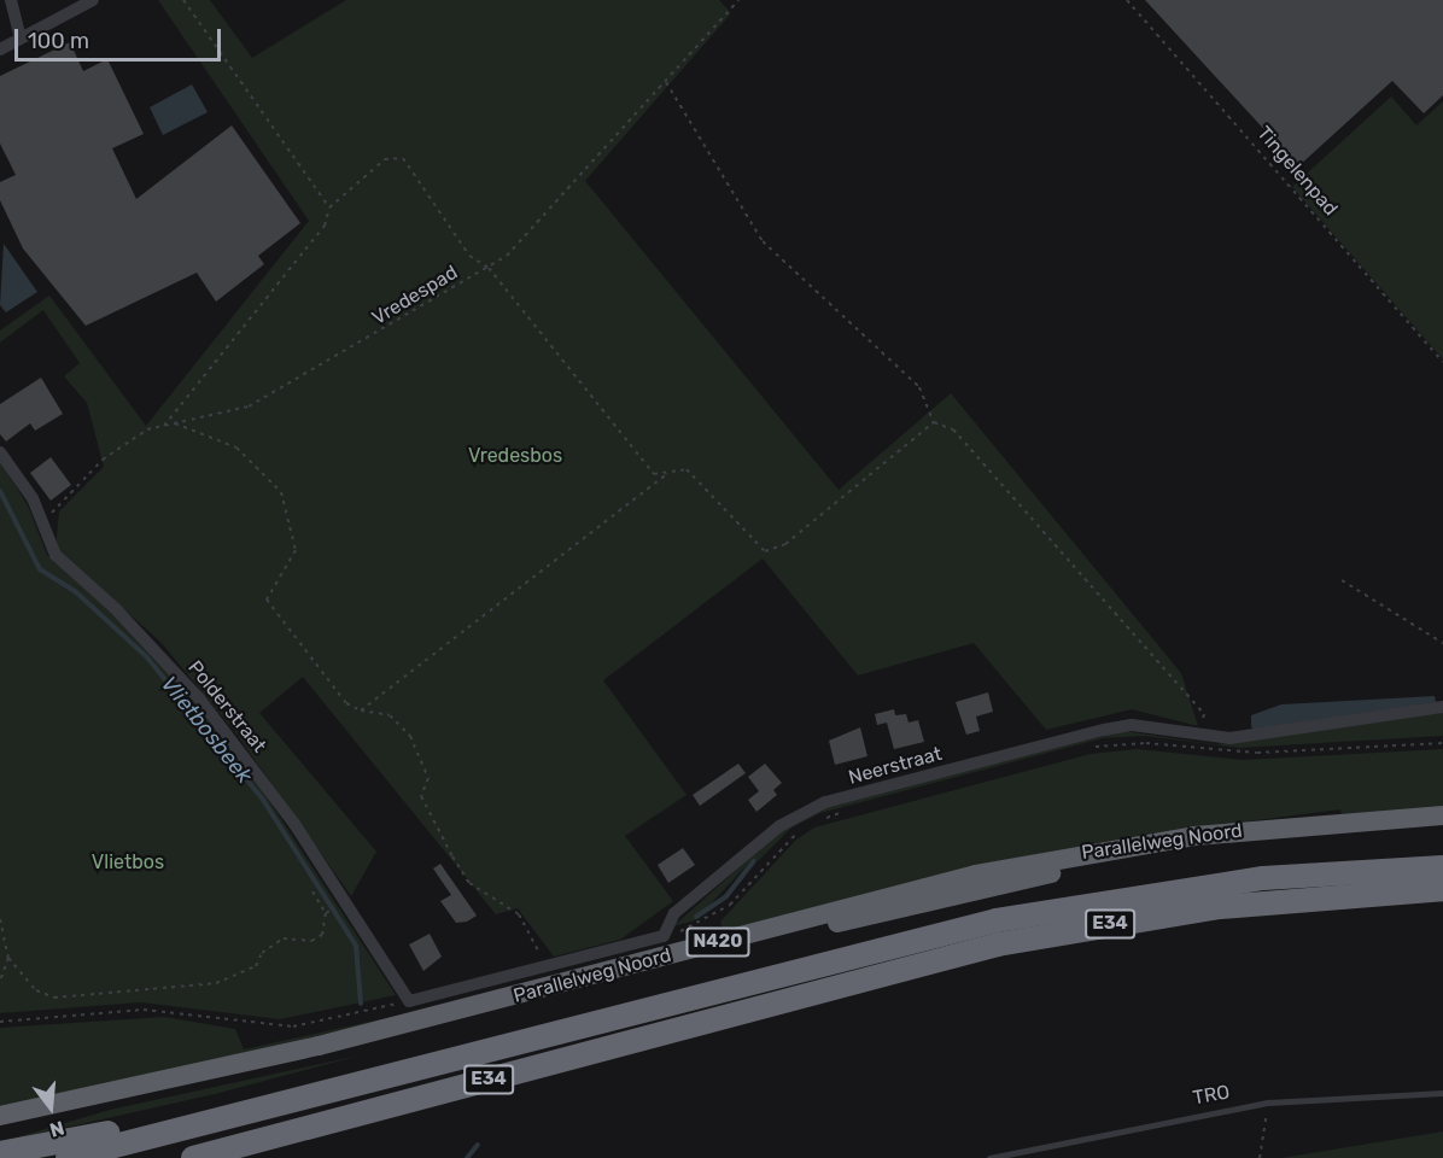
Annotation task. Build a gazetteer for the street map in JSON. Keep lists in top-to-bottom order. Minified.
{"streets":{"highway":["Parallelweg Noord","E34","N420"],"street":["Polderstraat","Neerstraat"],"lane":["TRO"],"path":["Tingelenpad","Vredespad"]},"crossings":[["Vredespad","Polderstraat"]],"water":["Vlietbosbeek"],"parks":["Vredesbos","Vlietbos"],"scale_bar":"100 m","north":"bottom"}
